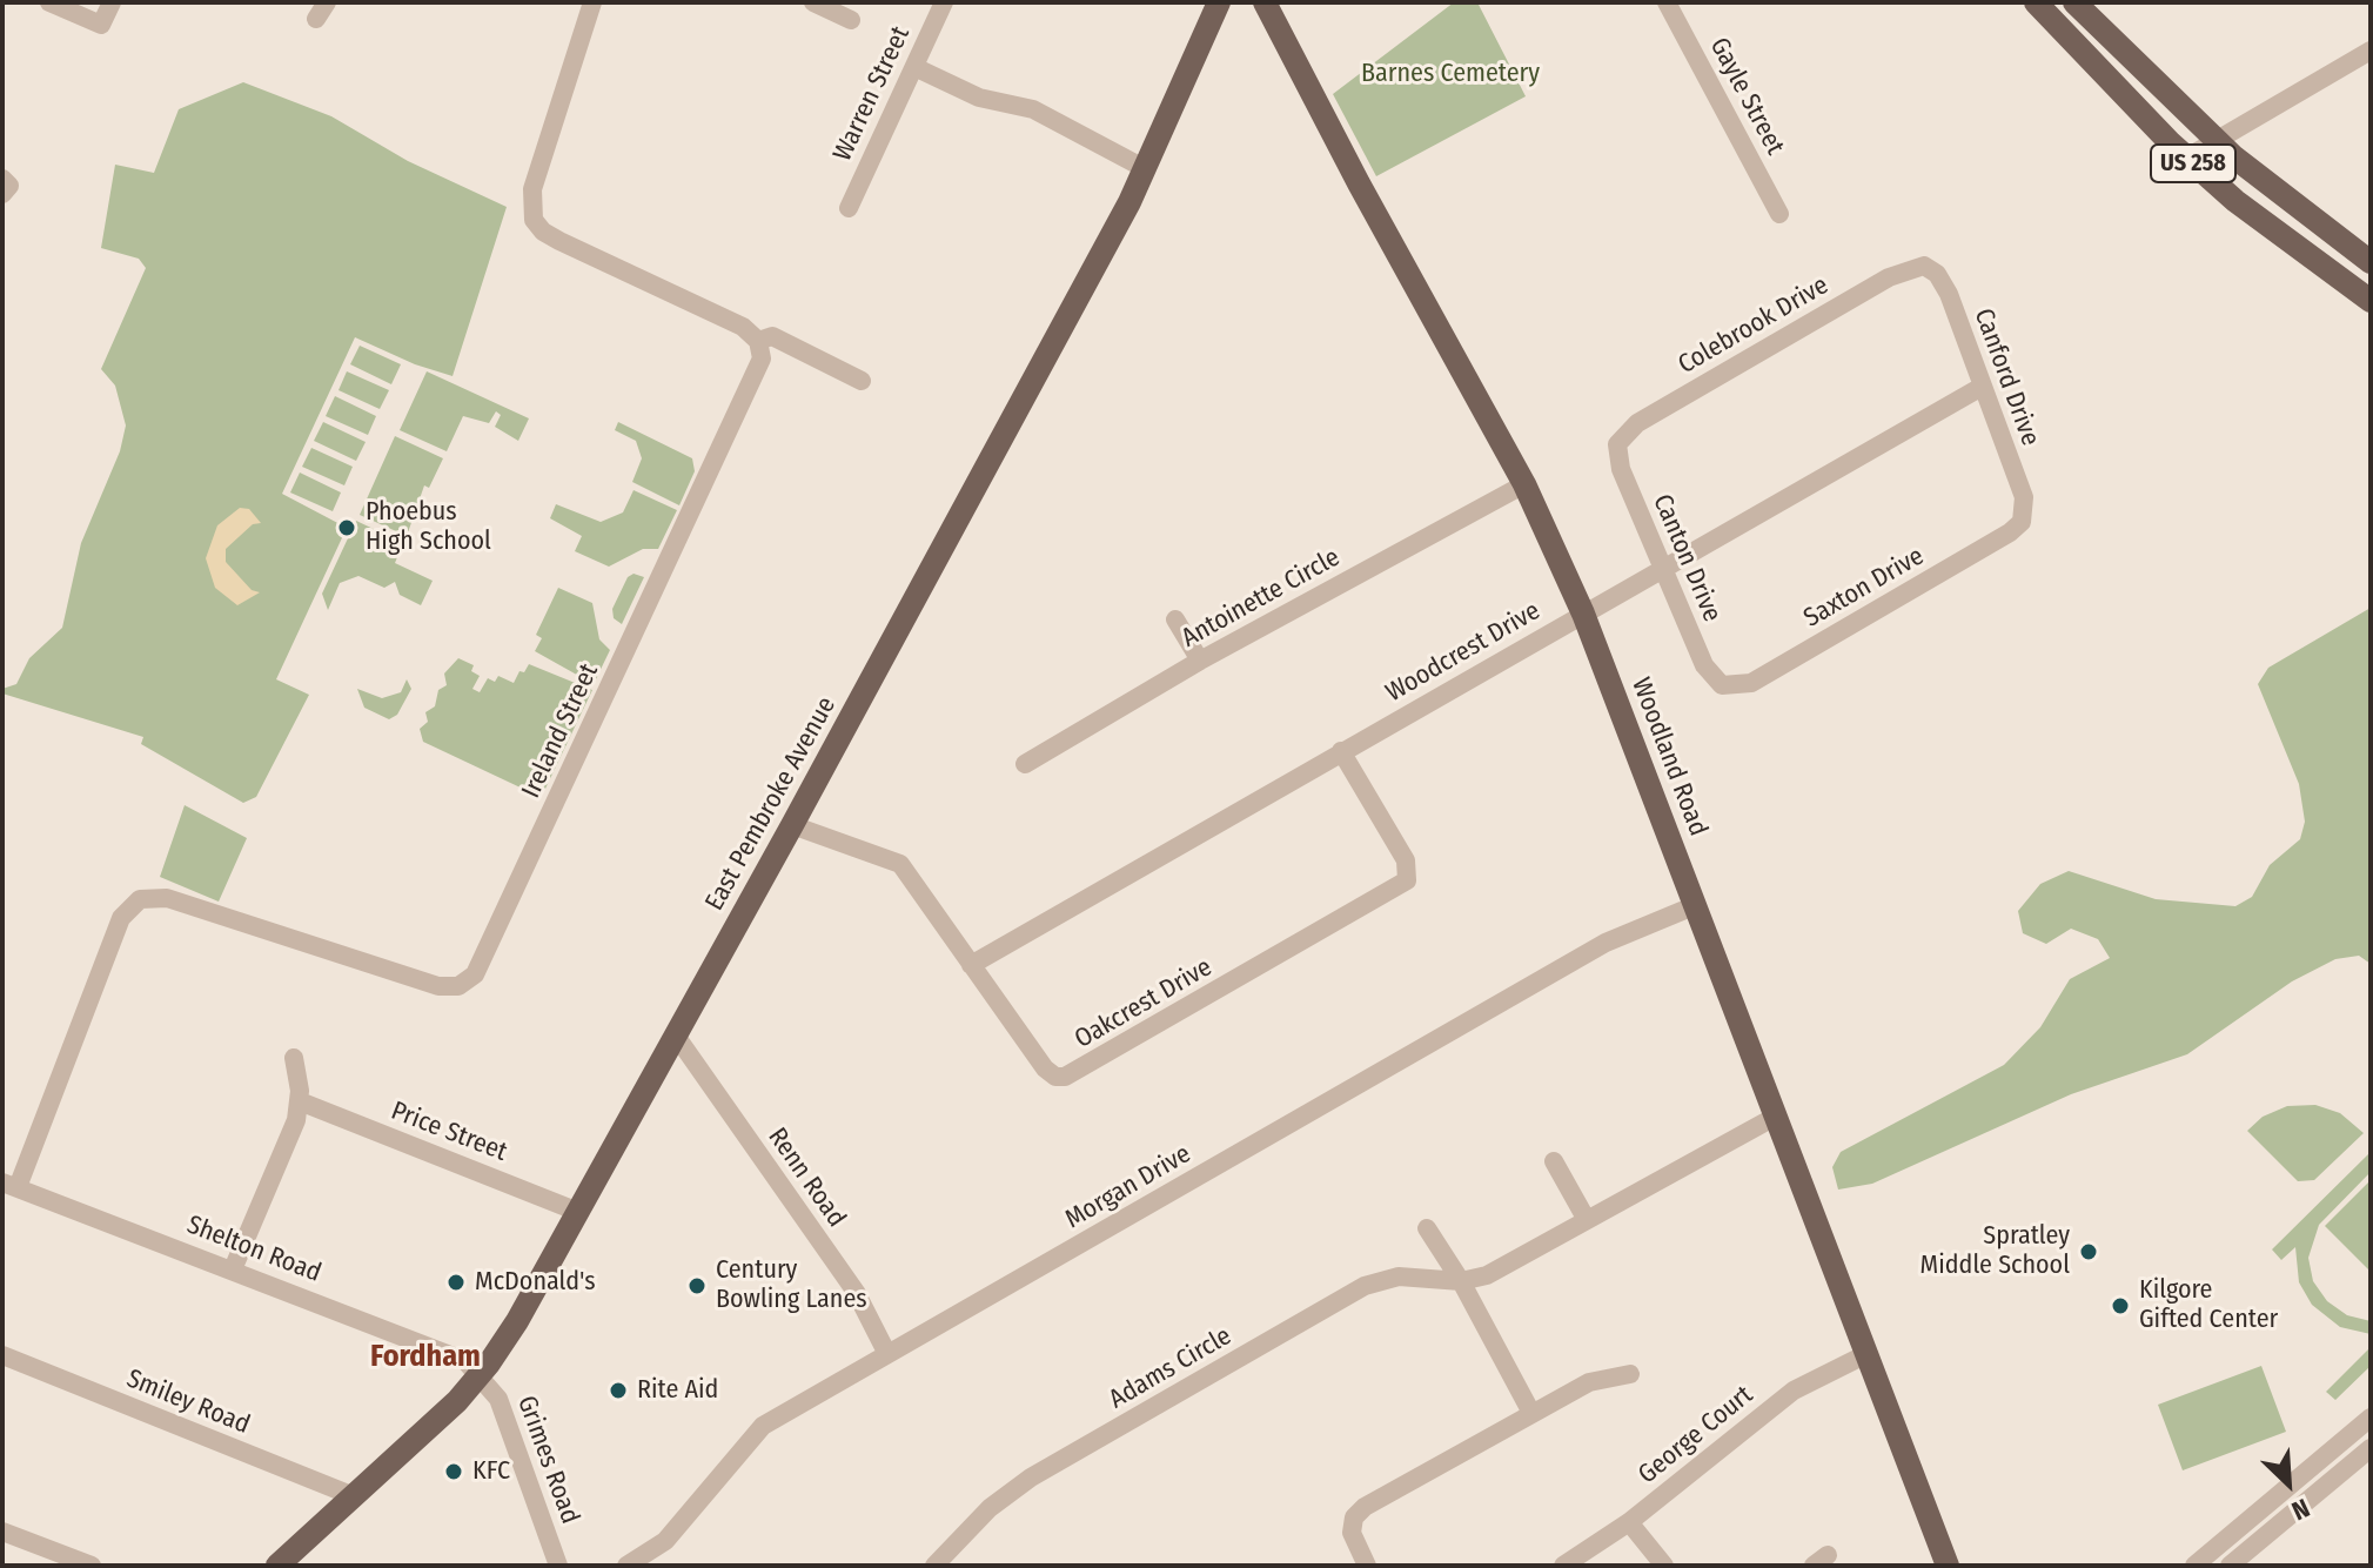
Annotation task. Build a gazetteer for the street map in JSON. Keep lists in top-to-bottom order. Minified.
{"streets":{"main road":["US 258","Woodland Road","East Pembroke Avenue"],"street":["Warren Street","Gayle Street","Colebrook Drive","Canford Drive","Canton Drive","Saxton Drive","Antoinette Circle","Woodcrest Drive","Ireland Street","Oakcrest Drive","Price Street","Renn Road","Morgan Drive","Shelton Road","Adams Circle","Smiley Road","George Court","Grimes Road"]},"crossings":[["Colebrook Drive","Canford Drive"],["Colebrook Drive","Canton Drive"],["Canford Drive","Saxton Drive"],["Canford Drive","Woodcrest Drive"],["Canton Drive","Saxton Drive"],["Canton Drive","Woodcrest Drive"],["Antoinette Circle","Woodland Road"],["Woodcrest Drive","Woodland Road"],["Woodcrest Drive","Oakcrest Drive"],["Ireland Street","Shelton Road"],["Woodland Road","Morgan Drive"],["Woodland Road","Adams Circle"],["Woodland Road","George Court"],["East Pembroke Avenue","Oakcrest Drive"],["East Pembroke Avenue","Price Street"],["East Pembroke Avenue","Renn Road"],["East Pembroke Avenue","Shelton Road"],["East Pembroke Avenue","Smiley Road"],["East Pembroke Avenue","Grimes Road"],["Renn Road","Morgan Drive"],["Shelton Road","Grimes Road"]],"districts":["Fordham"],"parks":["Barnes Cemetery"],"places":["Phoebus High School","Spratley Middle School","McDonald's","Century Bowling Lanes","Kilgore Gifted Center","Rite Aid","KFC"],"north":"bottom right"}
